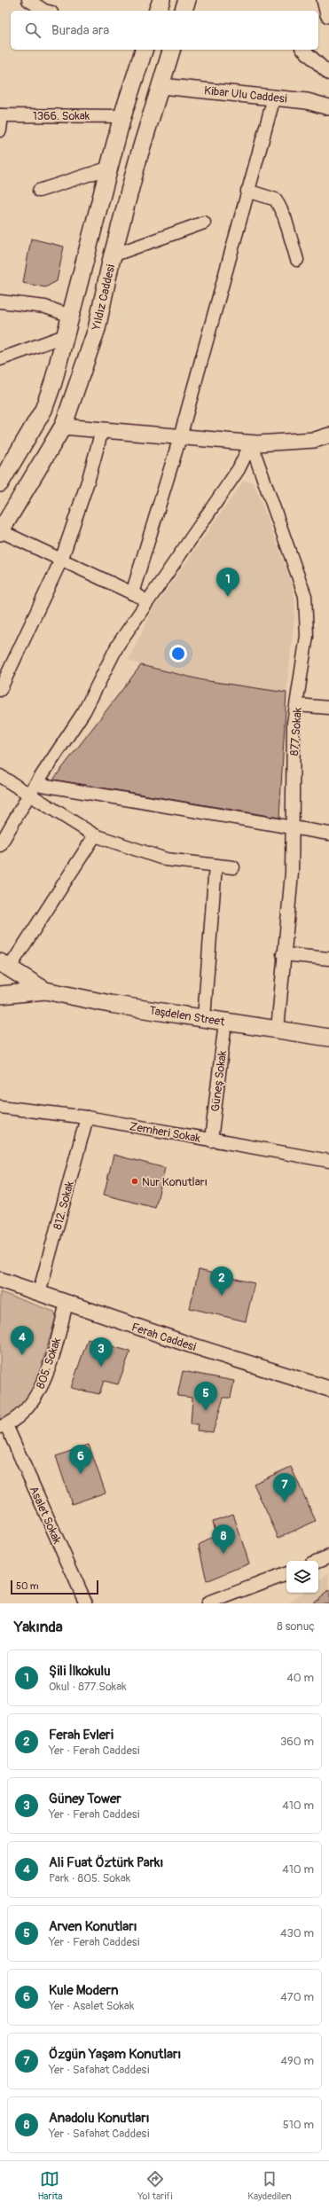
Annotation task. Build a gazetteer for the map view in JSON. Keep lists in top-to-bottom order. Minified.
{"streets":{"main road":["Yıldız Caddesi","Taşdelen Street"],"street":["Kibar Ulu Caddesi","1366. Sokak","877.Sokak","Güneş Sokak","Zemheri Sokak","812. Sokak","Ferah Caddesi","805. Sokak","Asalet Sokak"]},"crossings":[["Kibar Ulu Caddesi","Yıldız Caddesi"],["877.Sokak","Taşdelen Street"],["Taşdelen Street","Güneş Sokak"],["Güneş Sokak","Zemheri Sokak"],["Zemheri Sokak","812. Sokak"],["812. Sokak","Ferah Caddesi"],["Ferah Caddesi","805. Sokak"],["805. Sokak","Asalet Sokak"]],"places":["Nur Konutları"],"scale_bar":"50 m","page":{"search":"Burada ara","pins":["1","2","4","3","5","6","7","8"],"scale":"50 m","heading":["Yakında","8 sonuç"],"list":[{"mark":"1","name":"Şili İlkokulu","note":"Okul · 877.Sokak","value":"40 m"},{"mark":"2","name":"Ferah Evleri","note":"Yer · Ferah Caddesi","value":"360 m"},{"mark":"3","name":"Güney Tower","note":"Yer · Ferah Caddesi","value":"410 m"},{"mark":"4","name":"Ali Fuat Öztürk Parkı","note":"Park · 805. Sokak","value":"410 m"},{"mark":"5","name":"Arven Konutları","note":"Yer · Ferah Caddesi","value":"430 m"},{"mark":"6","name":"Kule Modern","note":"Yer · Asalet Sokak","value":"470 m"},{"mark":"7","name":"Özgün Yaşam Konutları","note":"Yer · Safahat Caddesi","value":"490 m"},{"mark":"8","name":"Anadolu Konutları","note":"Yer · Safahat Caddesi","value":"510 m"}],"nav":["Harita","Yol tarifi","Kaydedilen"]}}
